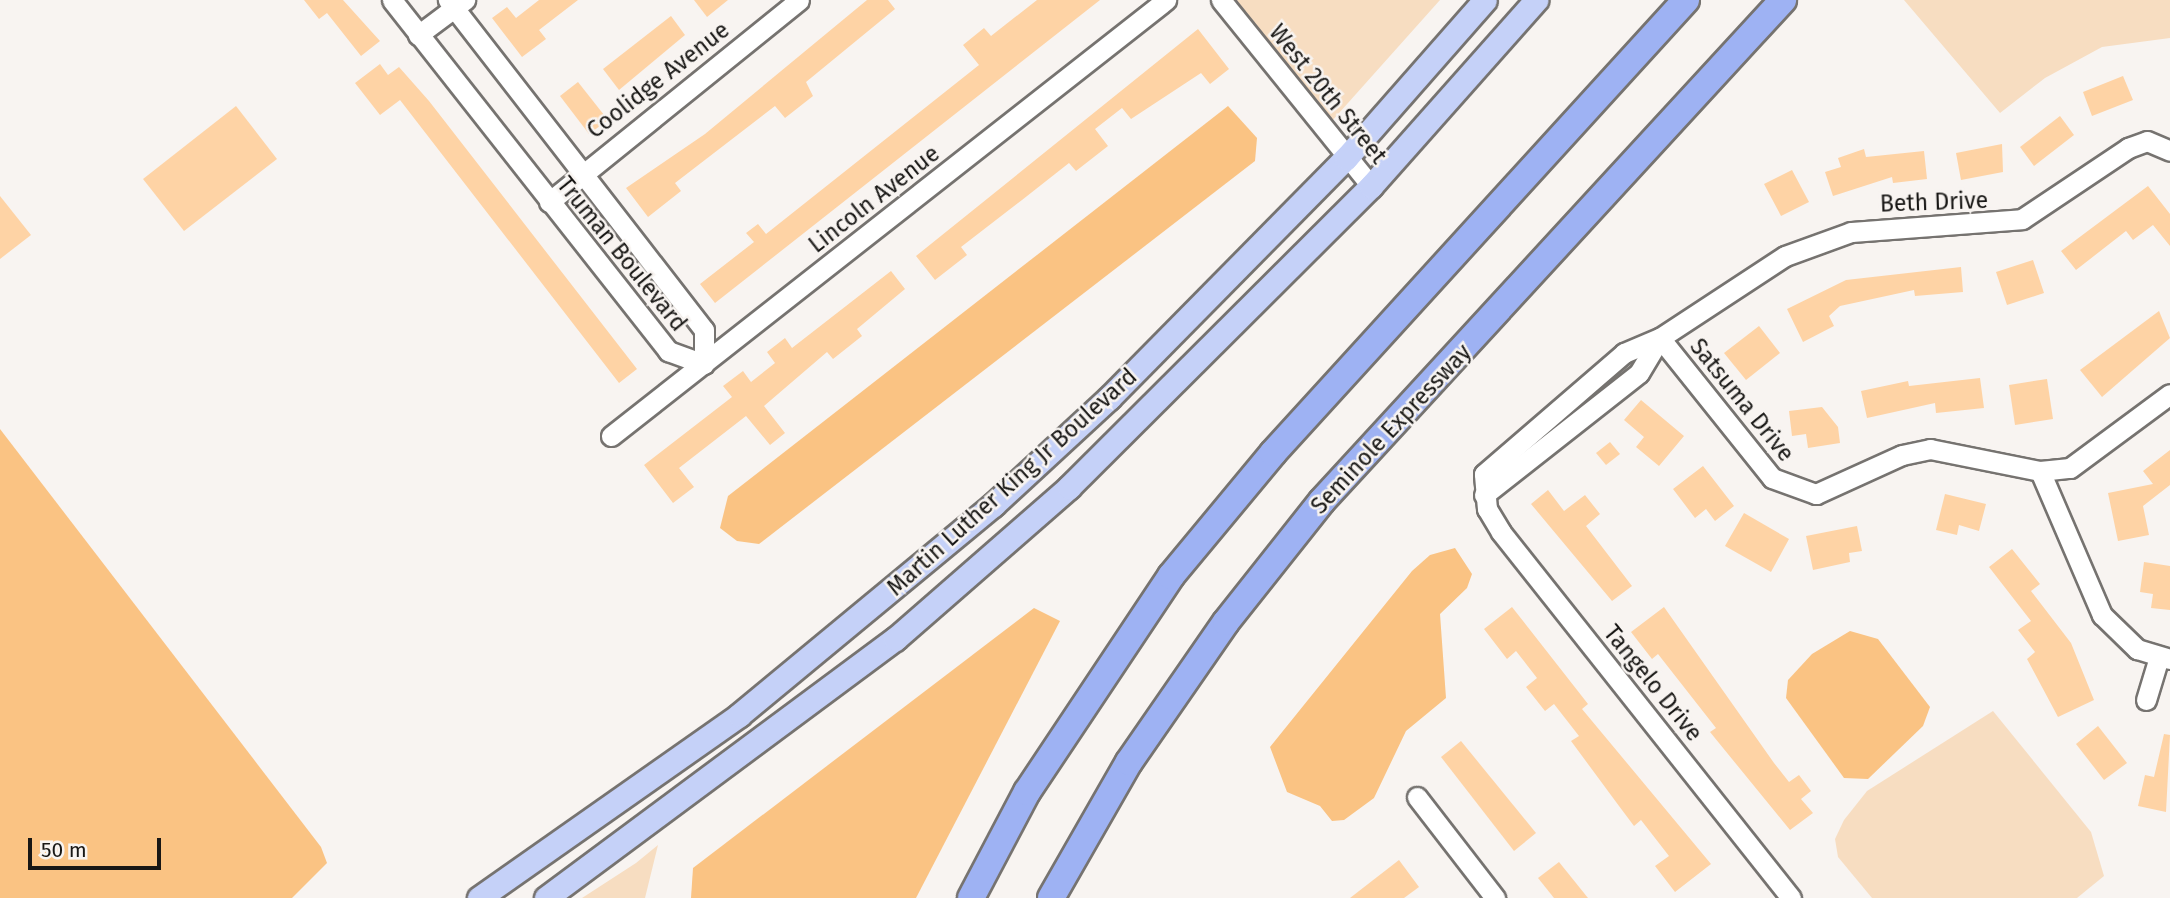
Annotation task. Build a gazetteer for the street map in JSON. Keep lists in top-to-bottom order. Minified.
{"streets":{"highway":["Seminole Expressway"],"main road":["Martin Luther King Jr Boulevard"],"street":["Coolidge Avenue","West 20th Street","Lincoln Avenue","Beth Drive","Truman Boulevard","Satsuma Drive","Tangelo Drive"]},"crossings":[["Coolidge Avenue","Truman Boulevard"],["West 20th Street","Martin Luther King Jr Boulevard"],["Lincoln Avenue","Truman Boulevard"],["Beth Drive","Satsuma Drive"],["Beth Drive","Tangelo Drive"]],"scale_bar":"50 m"}
